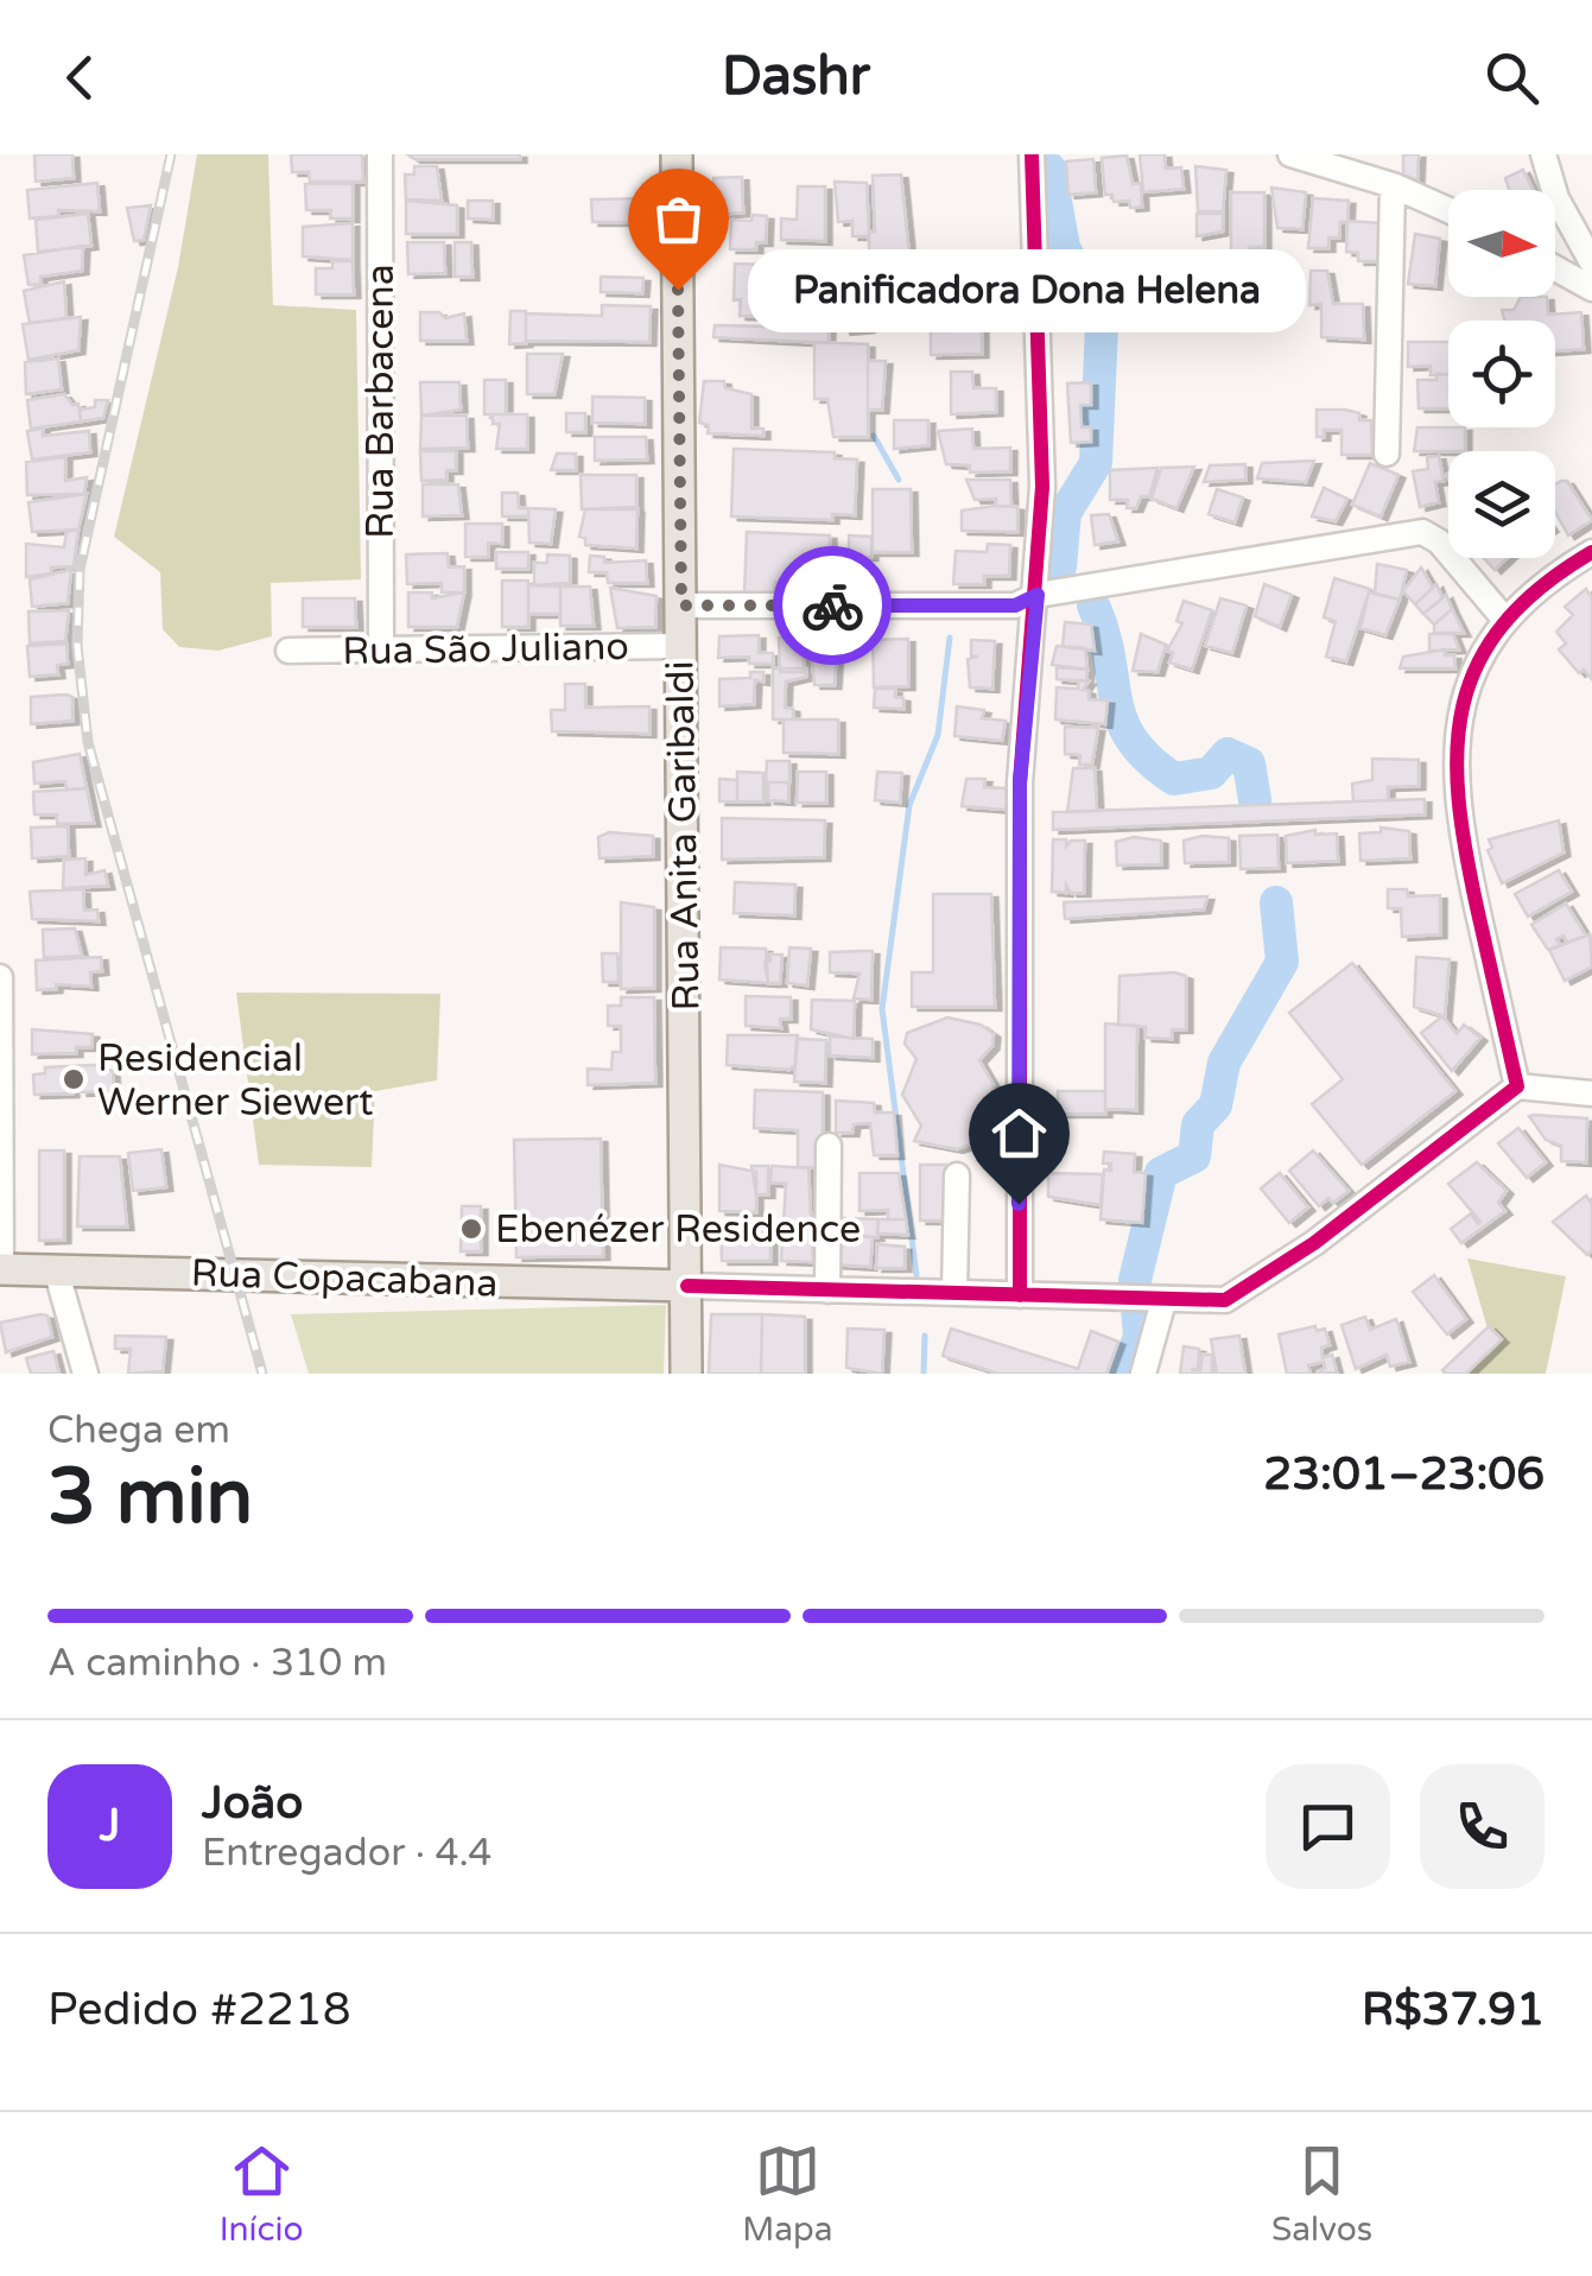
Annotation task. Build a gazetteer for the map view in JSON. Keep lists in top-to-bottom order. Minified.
{"streets":{"main road":["Rua Anita Garibaldi","Rua Copacabana"],"street":["Rua Barbacena","Rua São Juliano"]},"crossings":[["Rua Barbacena","Rua São Juliano"],["Rua São Juliano","Rua Anita Garibaldi"],["Rua Anita Garibaldi","Rua Copacabana"]],"places":["Panificadora Dona Helena","Residencial Werner Siewert","Ebenézer Residence"],"north":"right","page":{"header":"Dashr","bubble":"Panificadora Dona Helena","heading":["3 min","Chega em","23:01–23:06"],"panel":["João","Entregador · 4.4","Pedido #2218","R$37.91"],"bar":"A caminho · 310 m","round":"J","tabs":["Início","Mapa","Salvos"]}}
